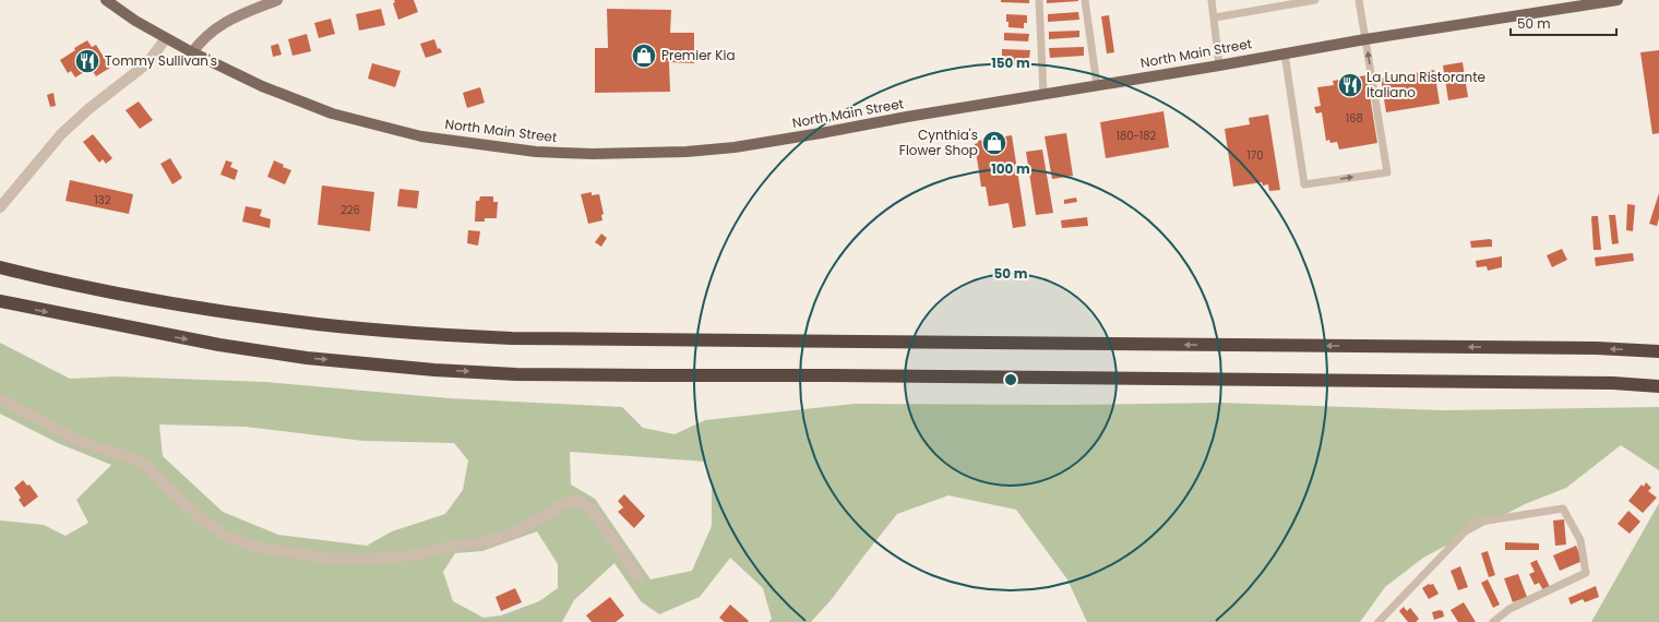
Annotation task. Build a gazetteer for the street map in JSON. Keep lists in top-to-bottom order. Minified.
{"streets":{"main road":["North Main Street"]},"places":{"shop":["Premier Kia","Cynthia's Flower Shop"],"restaurant":["Tommy Sullivan's","La Luna Ristorante Italiano"]},"house_numbers":["168","180-182","170","132","226"],"scale_bar":"50 m","rings":["150 m","100 m","50 m"]}
